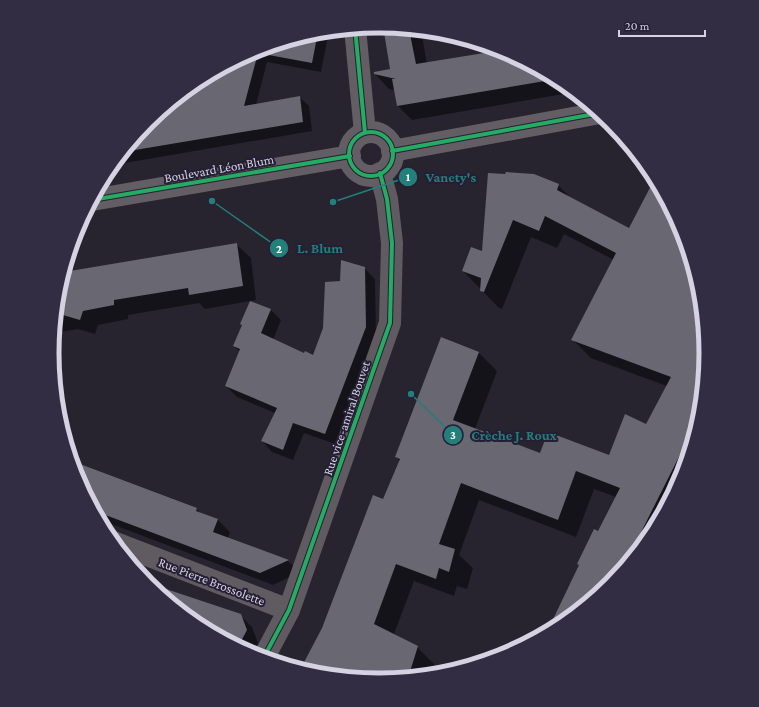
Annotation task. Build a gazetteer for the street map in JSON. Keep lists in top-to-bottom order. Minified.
{"streets":{"main road":["Boulevard Léon Blum"],"street":["Rue vice-amiral Bouvet","Rue Pierre Brossolette"]},"crossings":[["Boulevard Léon Blum","Rue vice-amiral Bouvet"],["Rue vice-amiral Bouvet","Rue Pierre Brossolette"]],"places":["L. Blum","Vanety's","Crèche J. Roux"],"scale_bar":"20 m"}
